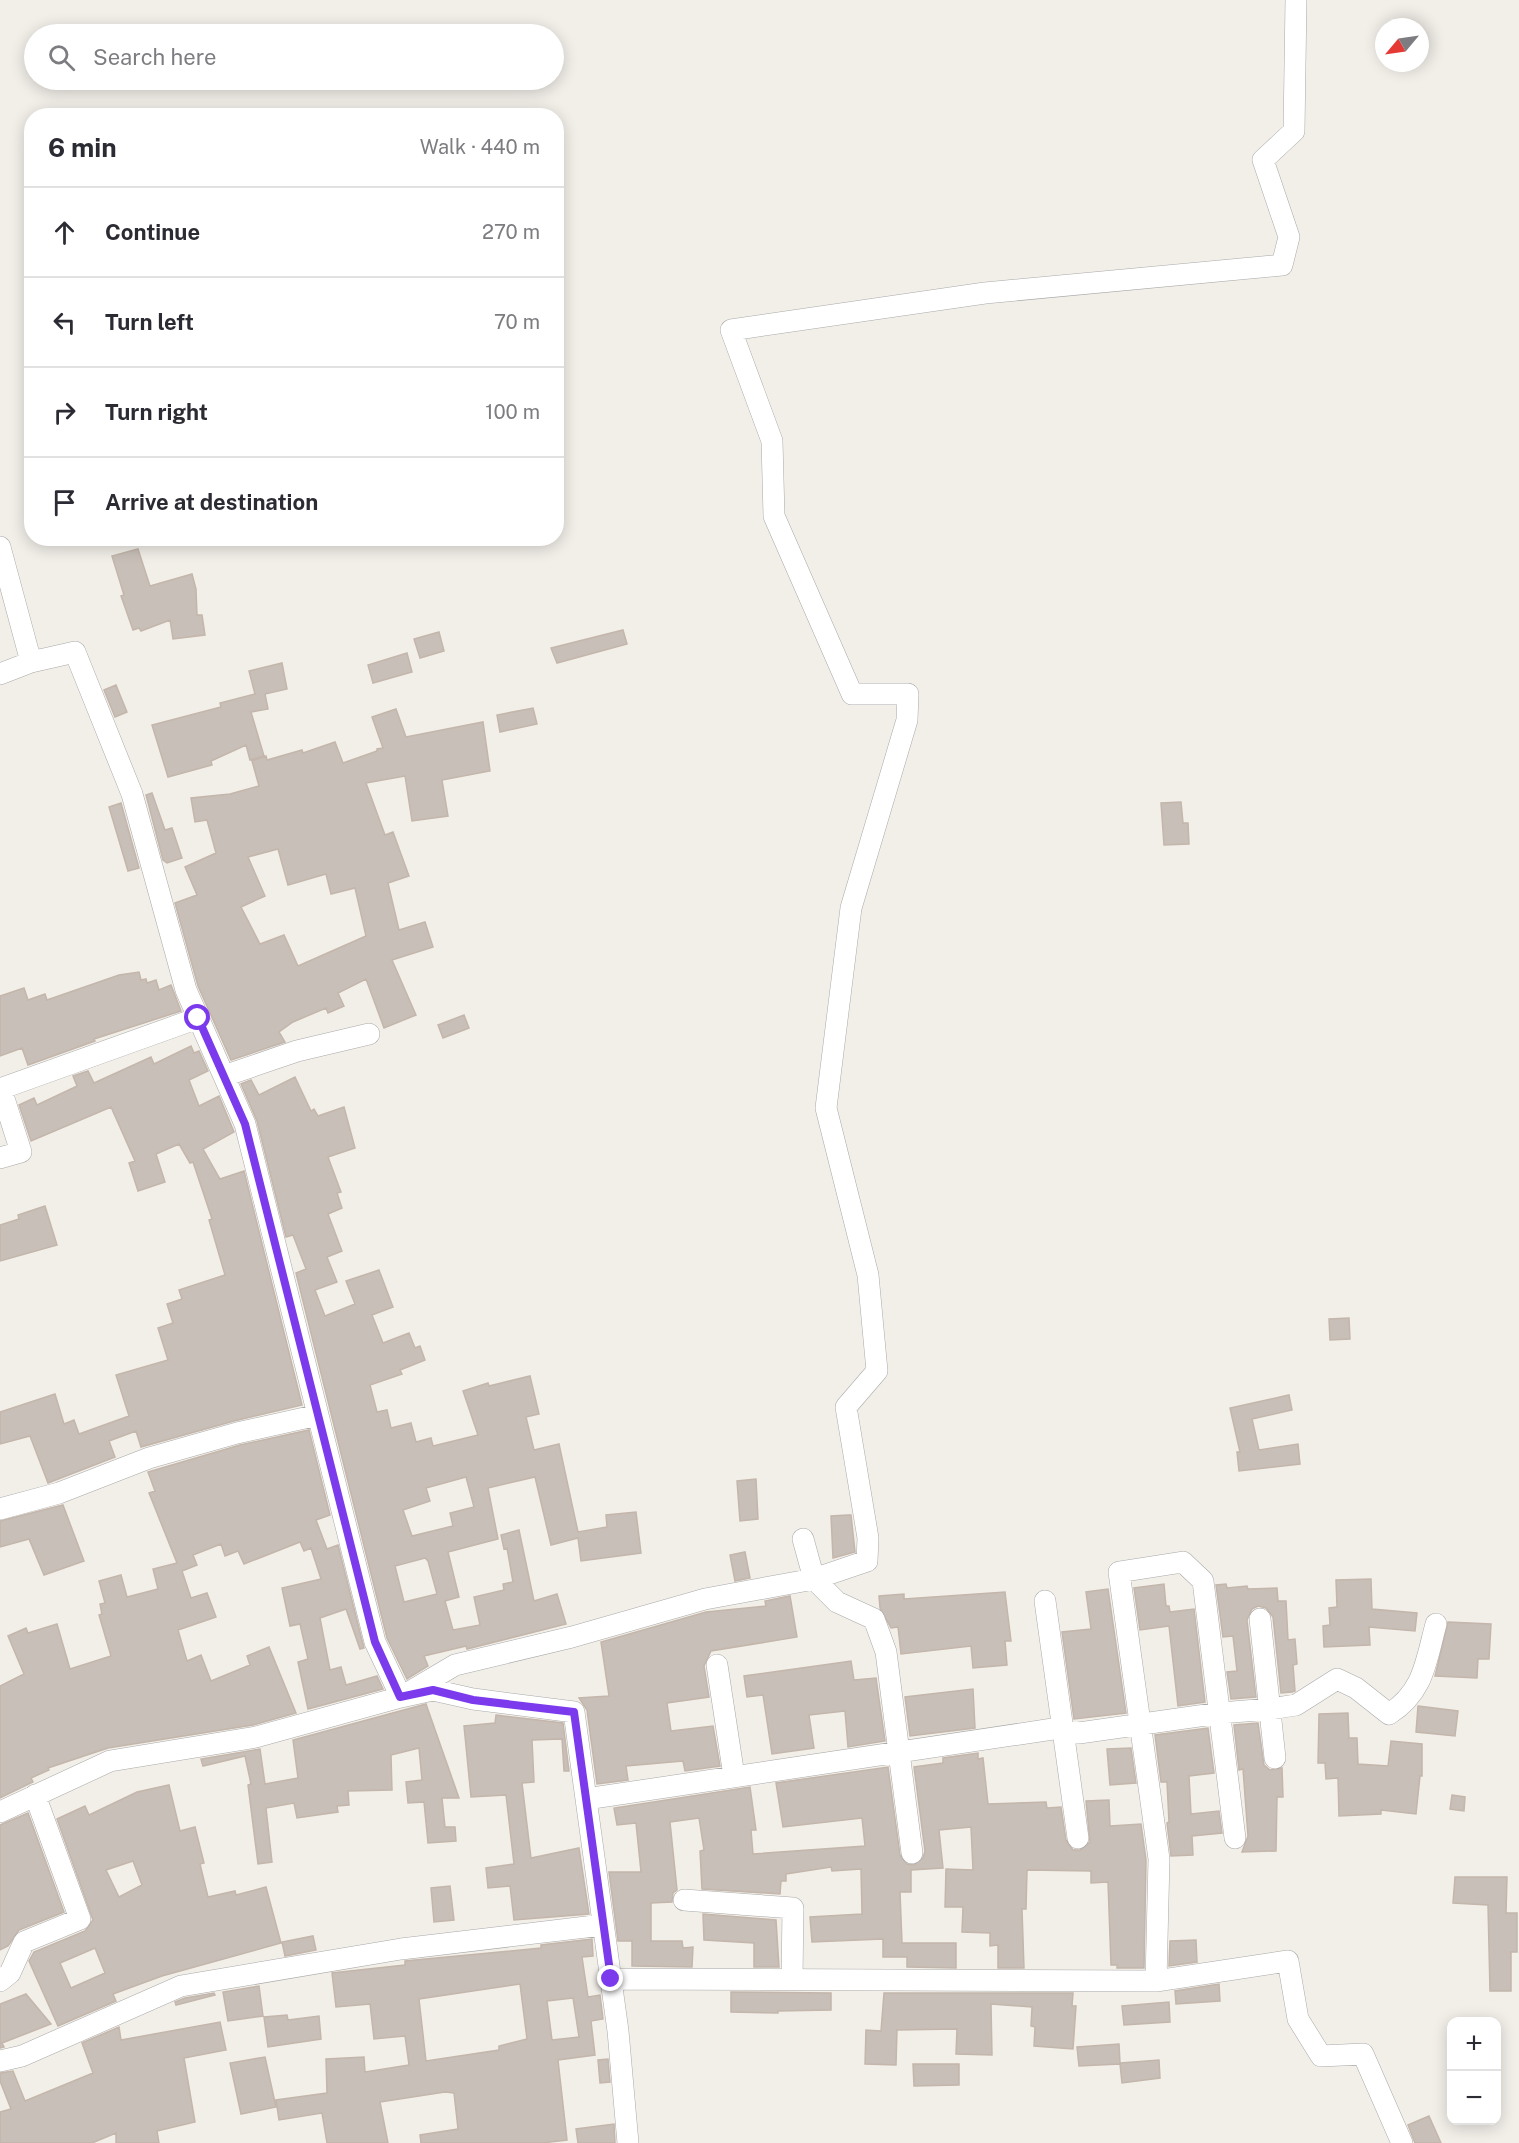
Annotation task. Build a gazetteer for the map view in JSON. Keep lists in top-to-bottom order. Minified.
{"north":"bottom left","page":{"search":"Search here","heading":["6 min","Walk · 440 m"],"list":[["Continue","270 m"],["Turn left","70 m"],["Turn right","100 m"],"Arrive at destination"],"map_buttons":["+","−"]}}
